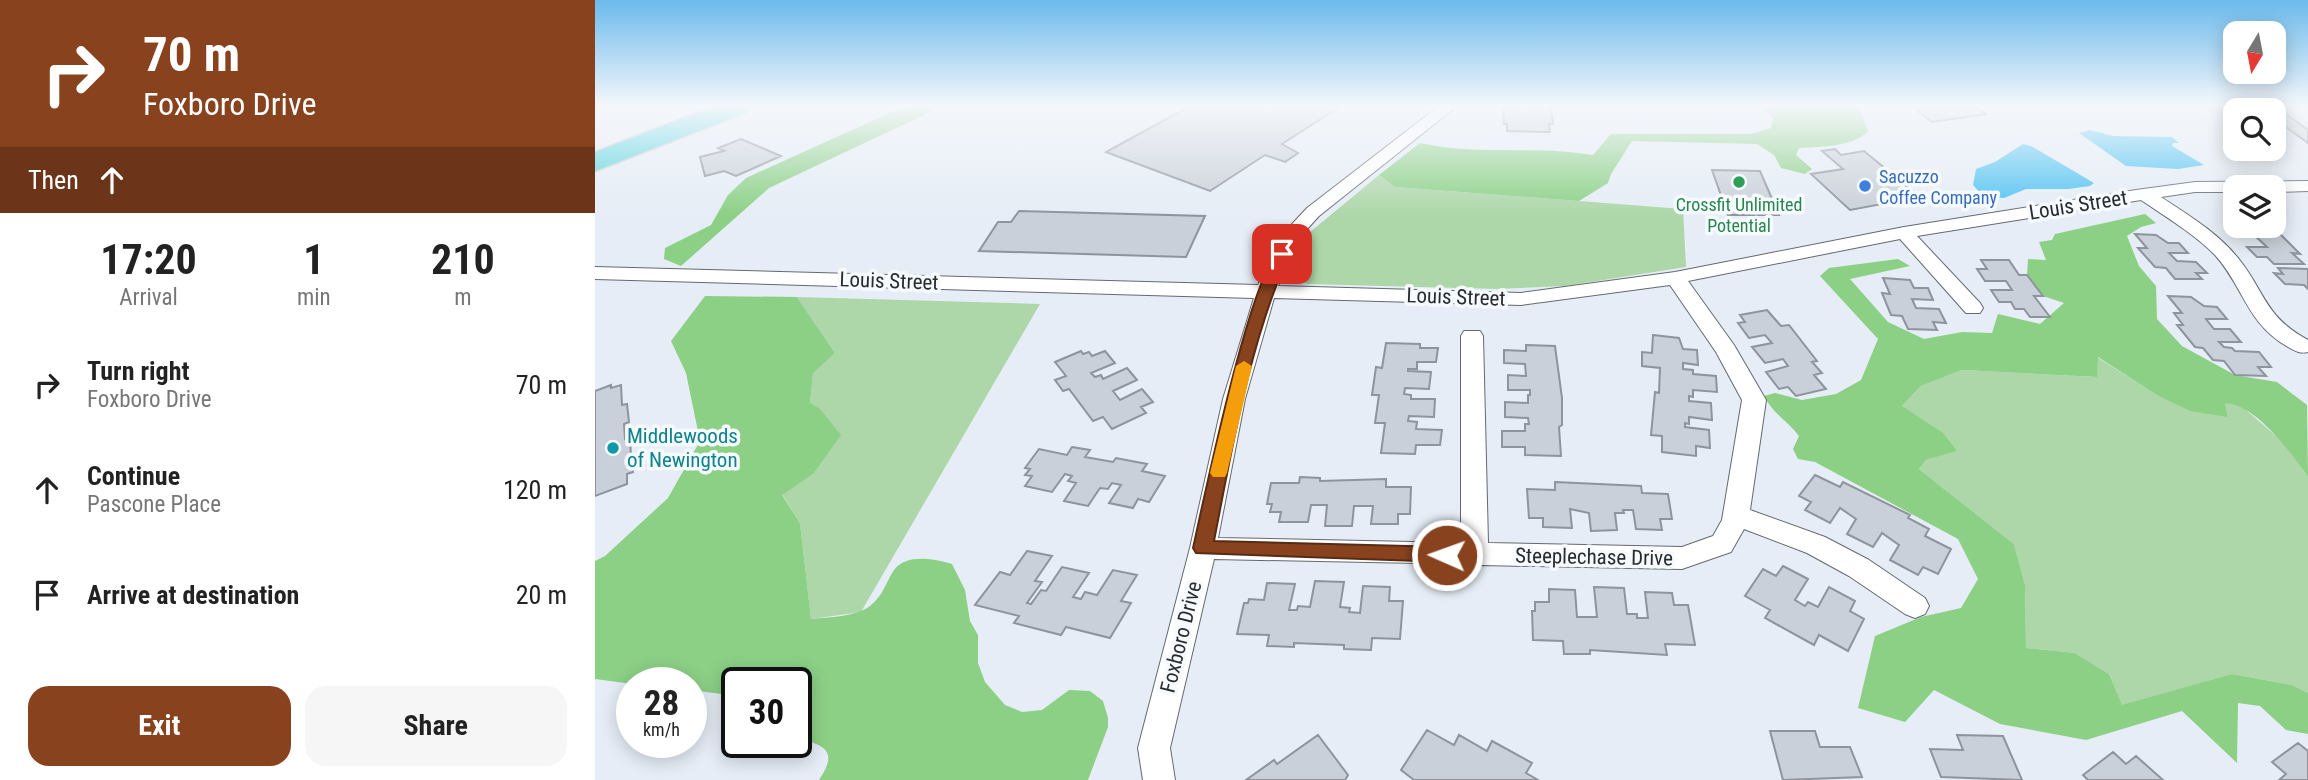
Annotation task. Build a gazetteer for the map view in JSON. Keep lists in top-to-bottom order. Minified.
{"streets":{"street":["Louis Street","Steeplechase Drive","Foxboro Drive"]},"crossings":[["Louis Street","Steeplechase Drive"],["Louis Street","Foxboro Drive"],["Steeplechase Drive","Foxboro Drive"]],"places":["Crossfit Unlimited Potential","Sacuzzo Coffee Company","Middlewoods of Newington"],"north":"bottom","page":{"turn":["70 m","Foxboro Drive"],"then":"Then","eta":["17:20","Arrival","1","min","210","m"],"list":[{"name":"Turn right","note":"Foxboro Drive","value":"70 m"},{"name":"Continue","note":"Pascone Place","value":"120 m"},{"name":"Arrive at destination","value":"20 m"}],"speed":"28 km/h","limit":"30","buttons":["Exit","Share"]}}
